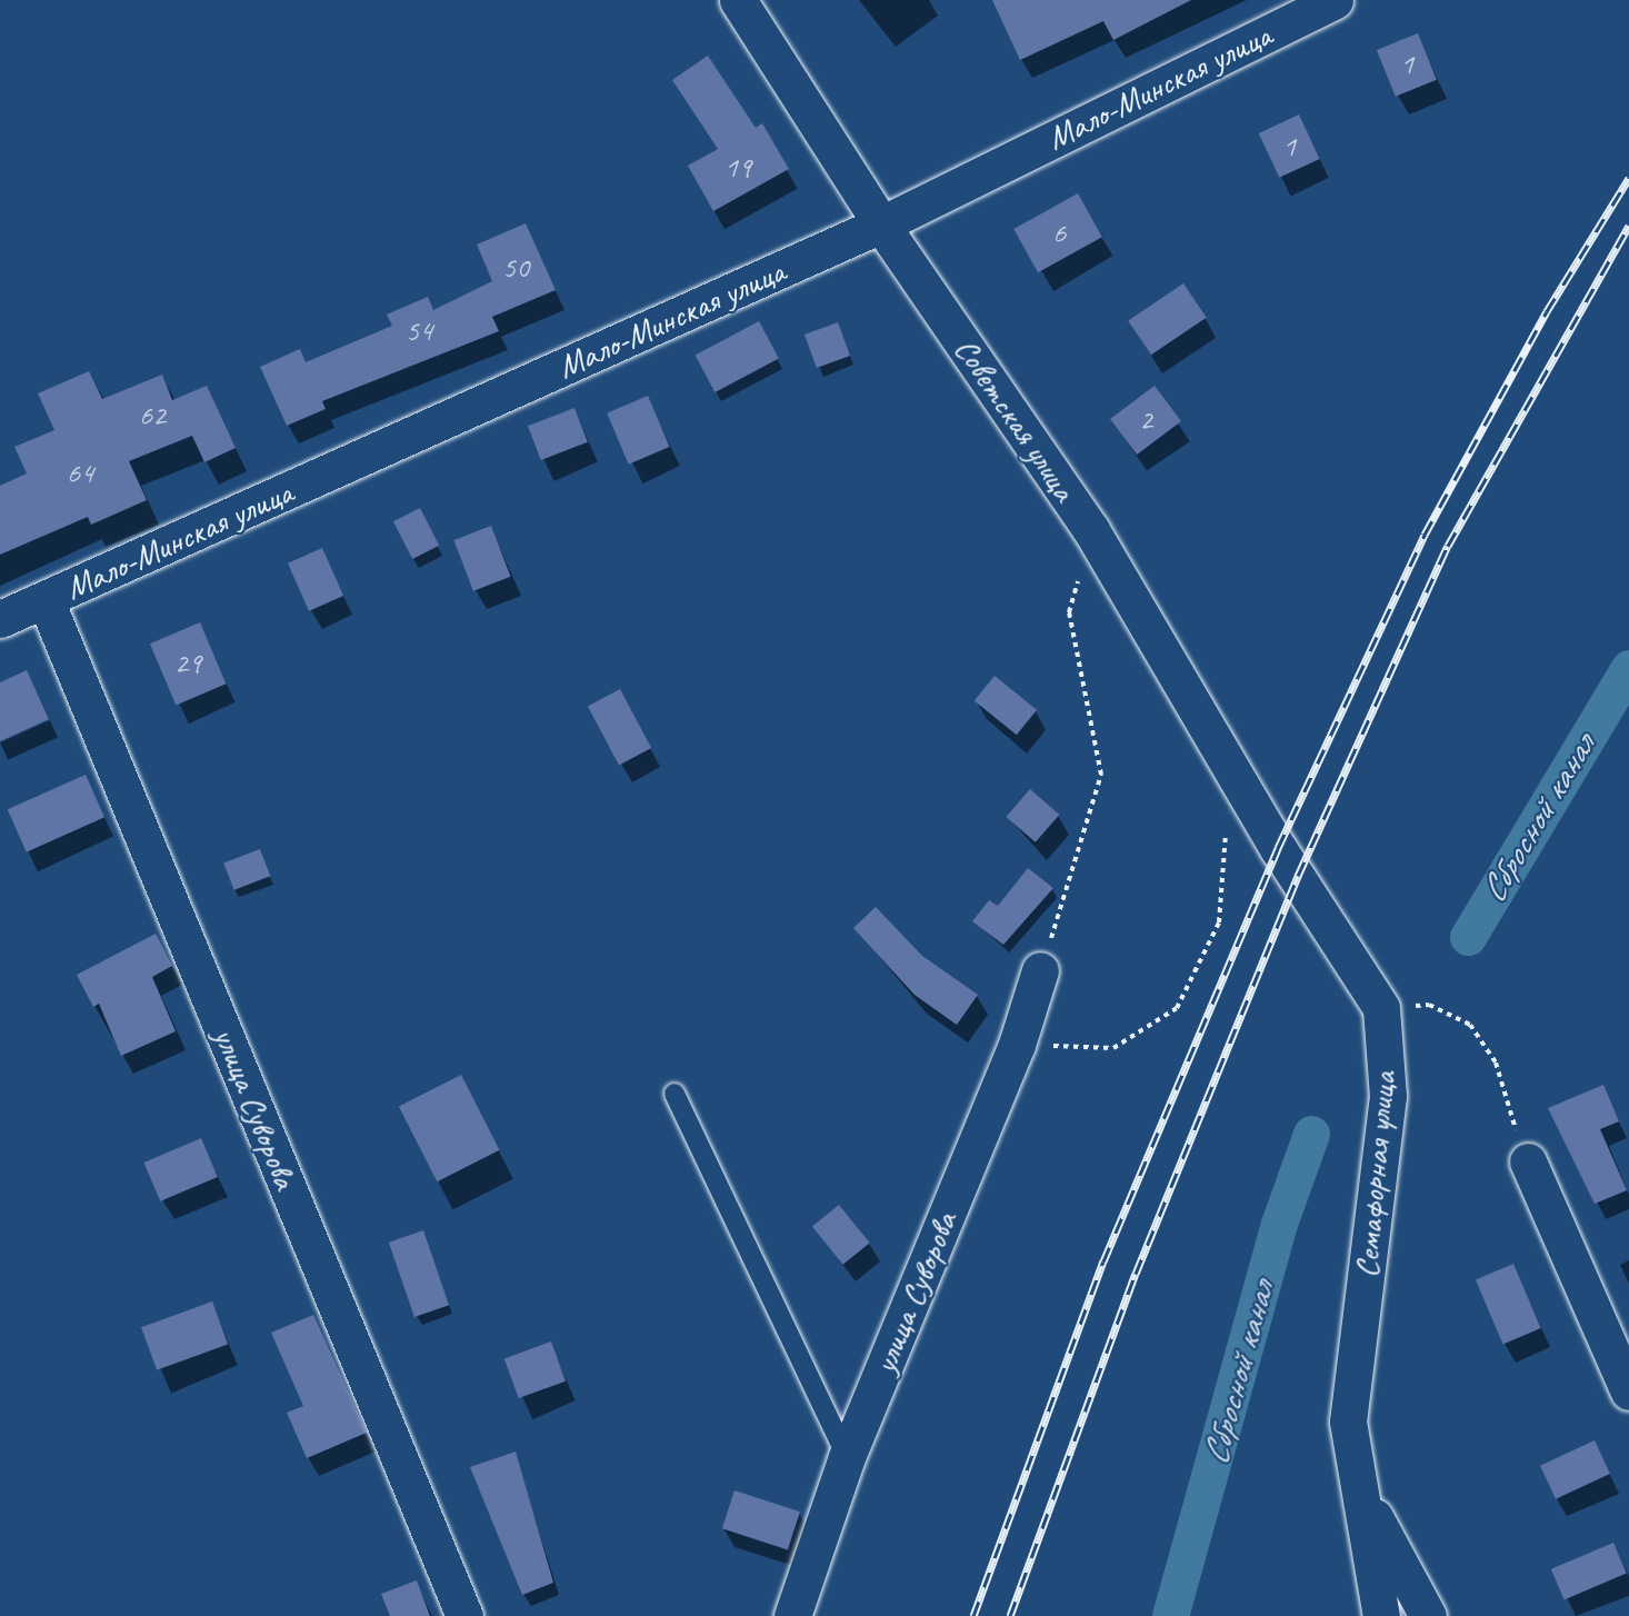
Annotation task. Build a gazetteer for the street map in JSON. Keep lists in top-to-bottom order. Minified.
{"streets":{"street":["Мало-Минская улица","Советская улица","улица Суворова","Семафорная улица"]},"crossings":[["Мало-Минская улица","Советская улица"],["Мало-Минская улица","улица Суворова"],["Советская улица","Семафорная улица"]],"water":["Сбросной канал"],"house_numbers":["1","1","19","6","50","54","62","2","64","29"]}
